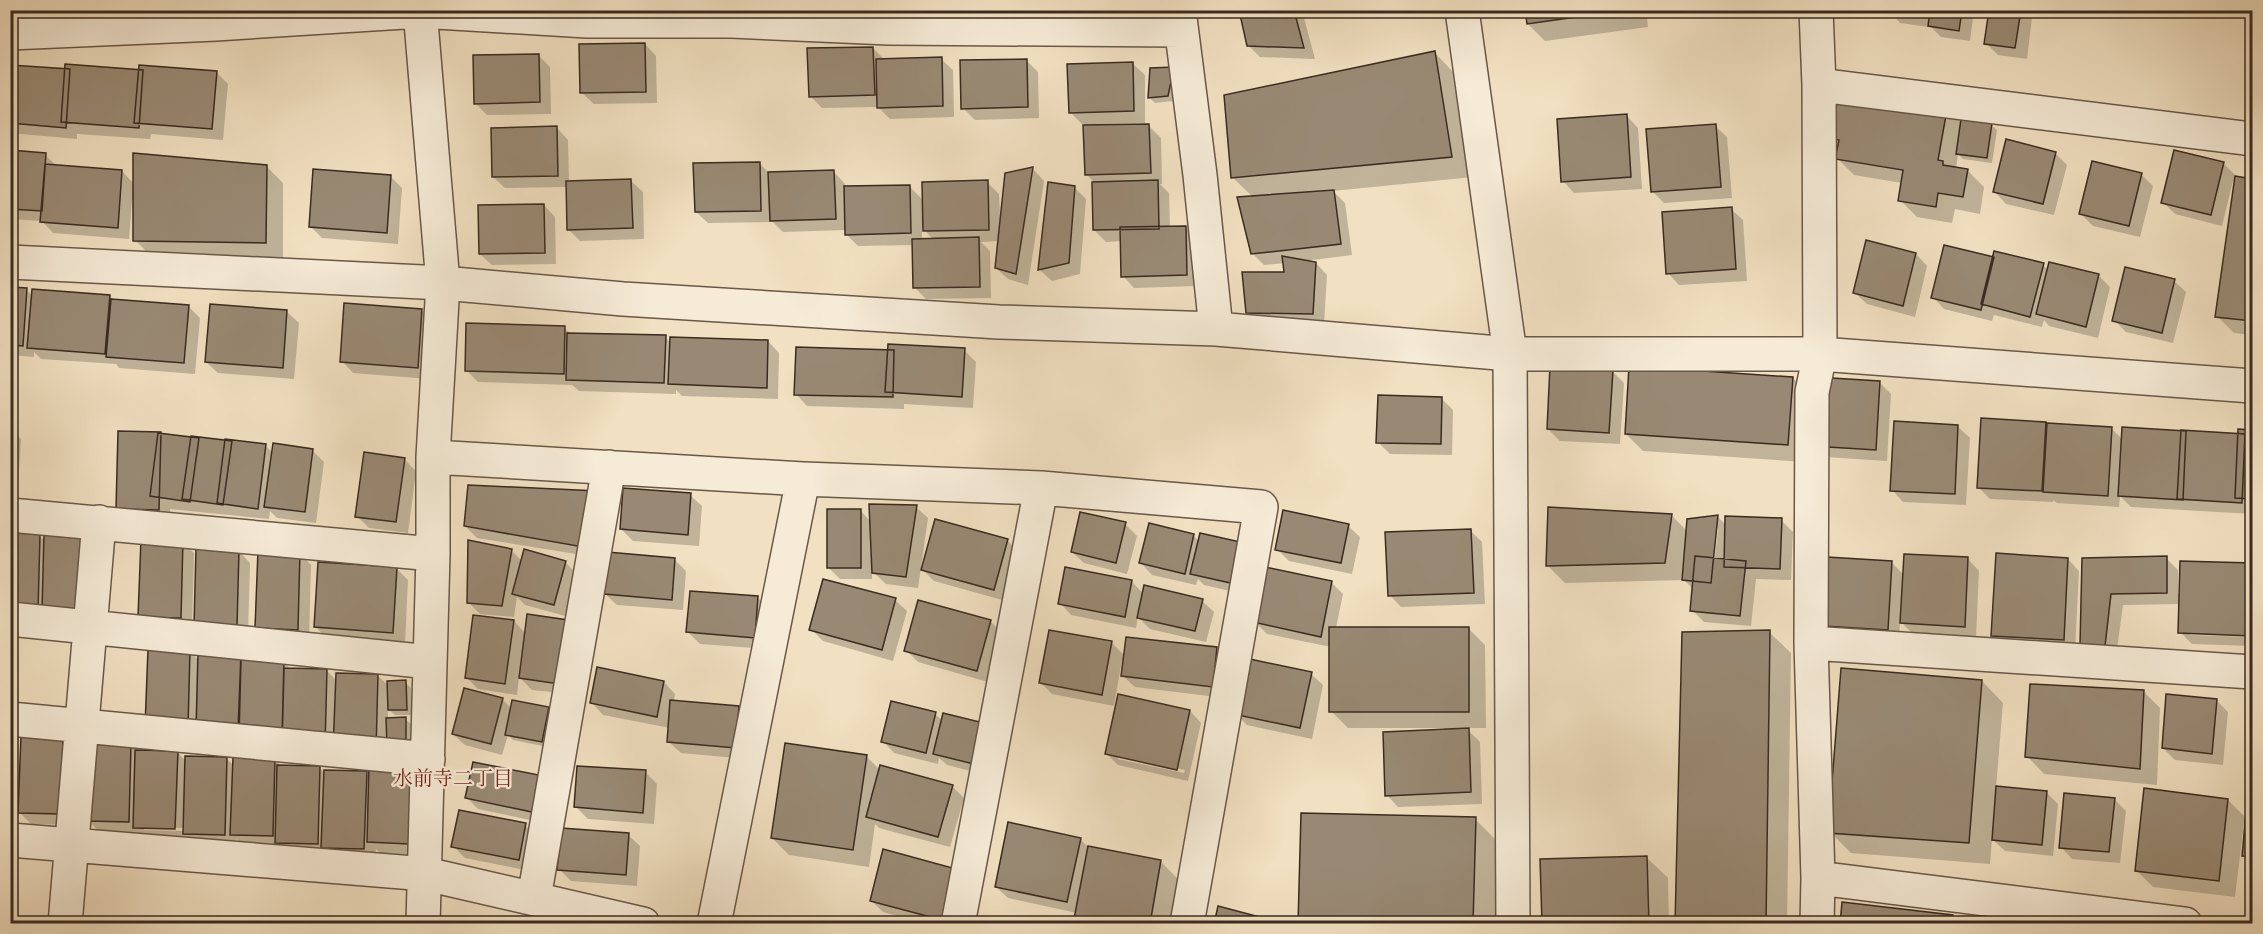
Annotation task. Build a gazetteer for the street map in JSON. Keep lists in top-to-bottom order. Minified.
{"districts":["水前寺二丁目"]}
